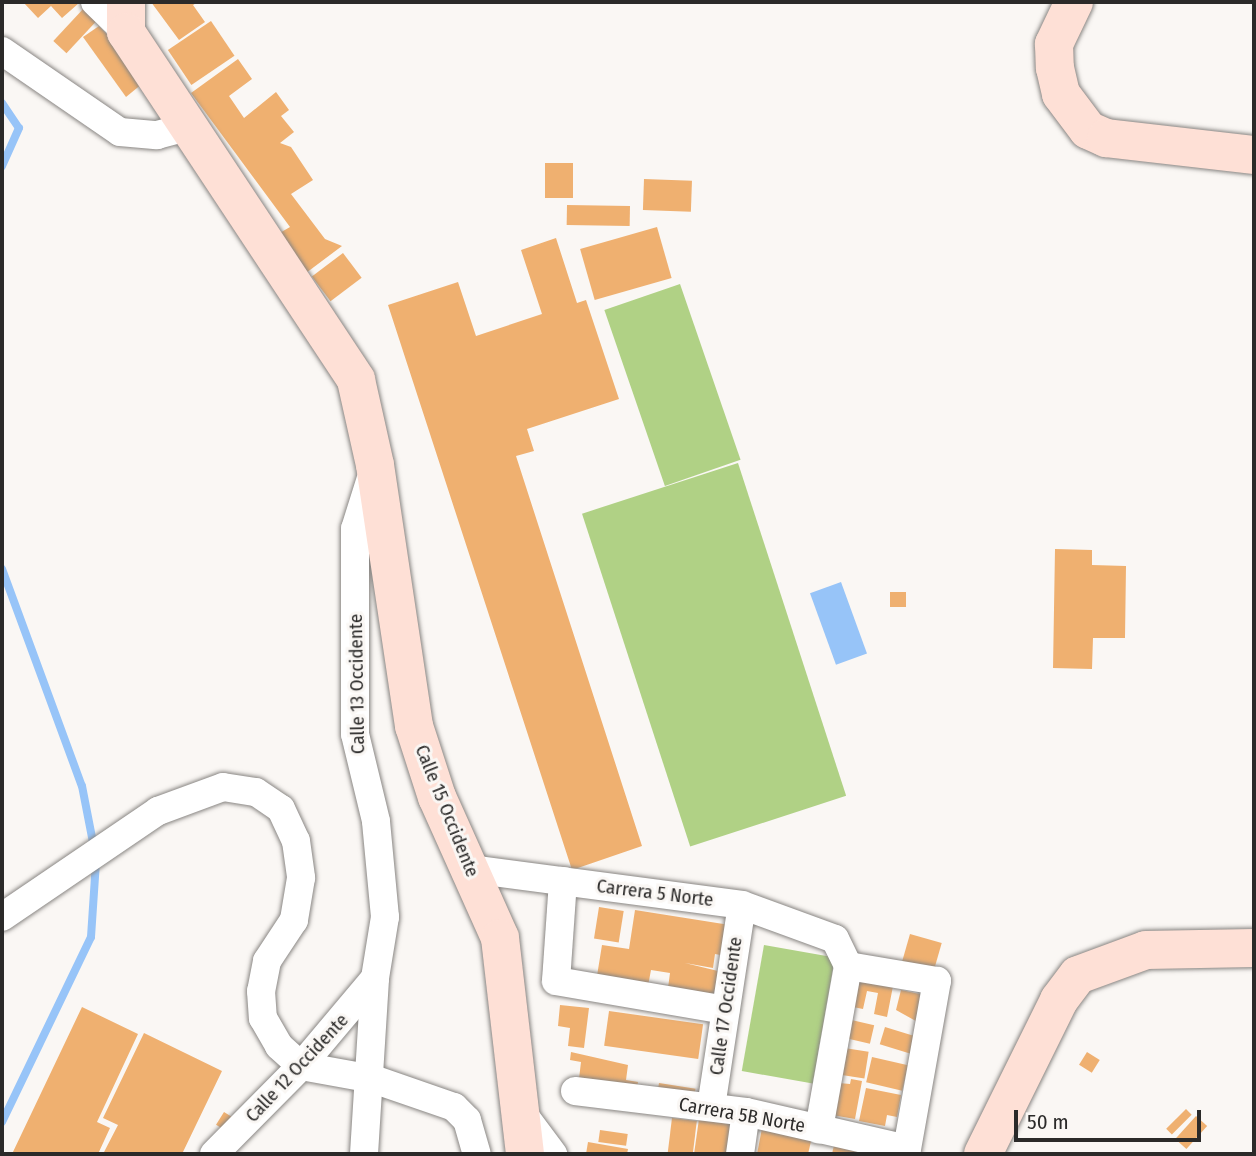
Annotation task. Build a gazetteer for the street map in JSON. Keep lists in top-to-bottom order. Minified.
{"streets":{"main road":["Calle 15 Occidente"],"street":["Calle 13 Occidente","Carrera 5 Norte","Calle 17 Occidente","Calle 12 Occidente","Carrera 5B Norte"]},"crossings":[["Calle 13 Occidente","Calle 15 Occidente"],["Calle 13 Occidente","Calle 12 Occidente"],["Calle 15 Occidente","Carrera 5 Norte"],["Carrera 5 Norte","Calle 17 Occidente"],["Carrera 5 Norte","Carrera 5B Norte"],["Calle 17 Occidente","Carrera 5B Norte"]],"scale_bar":"50 m"}
